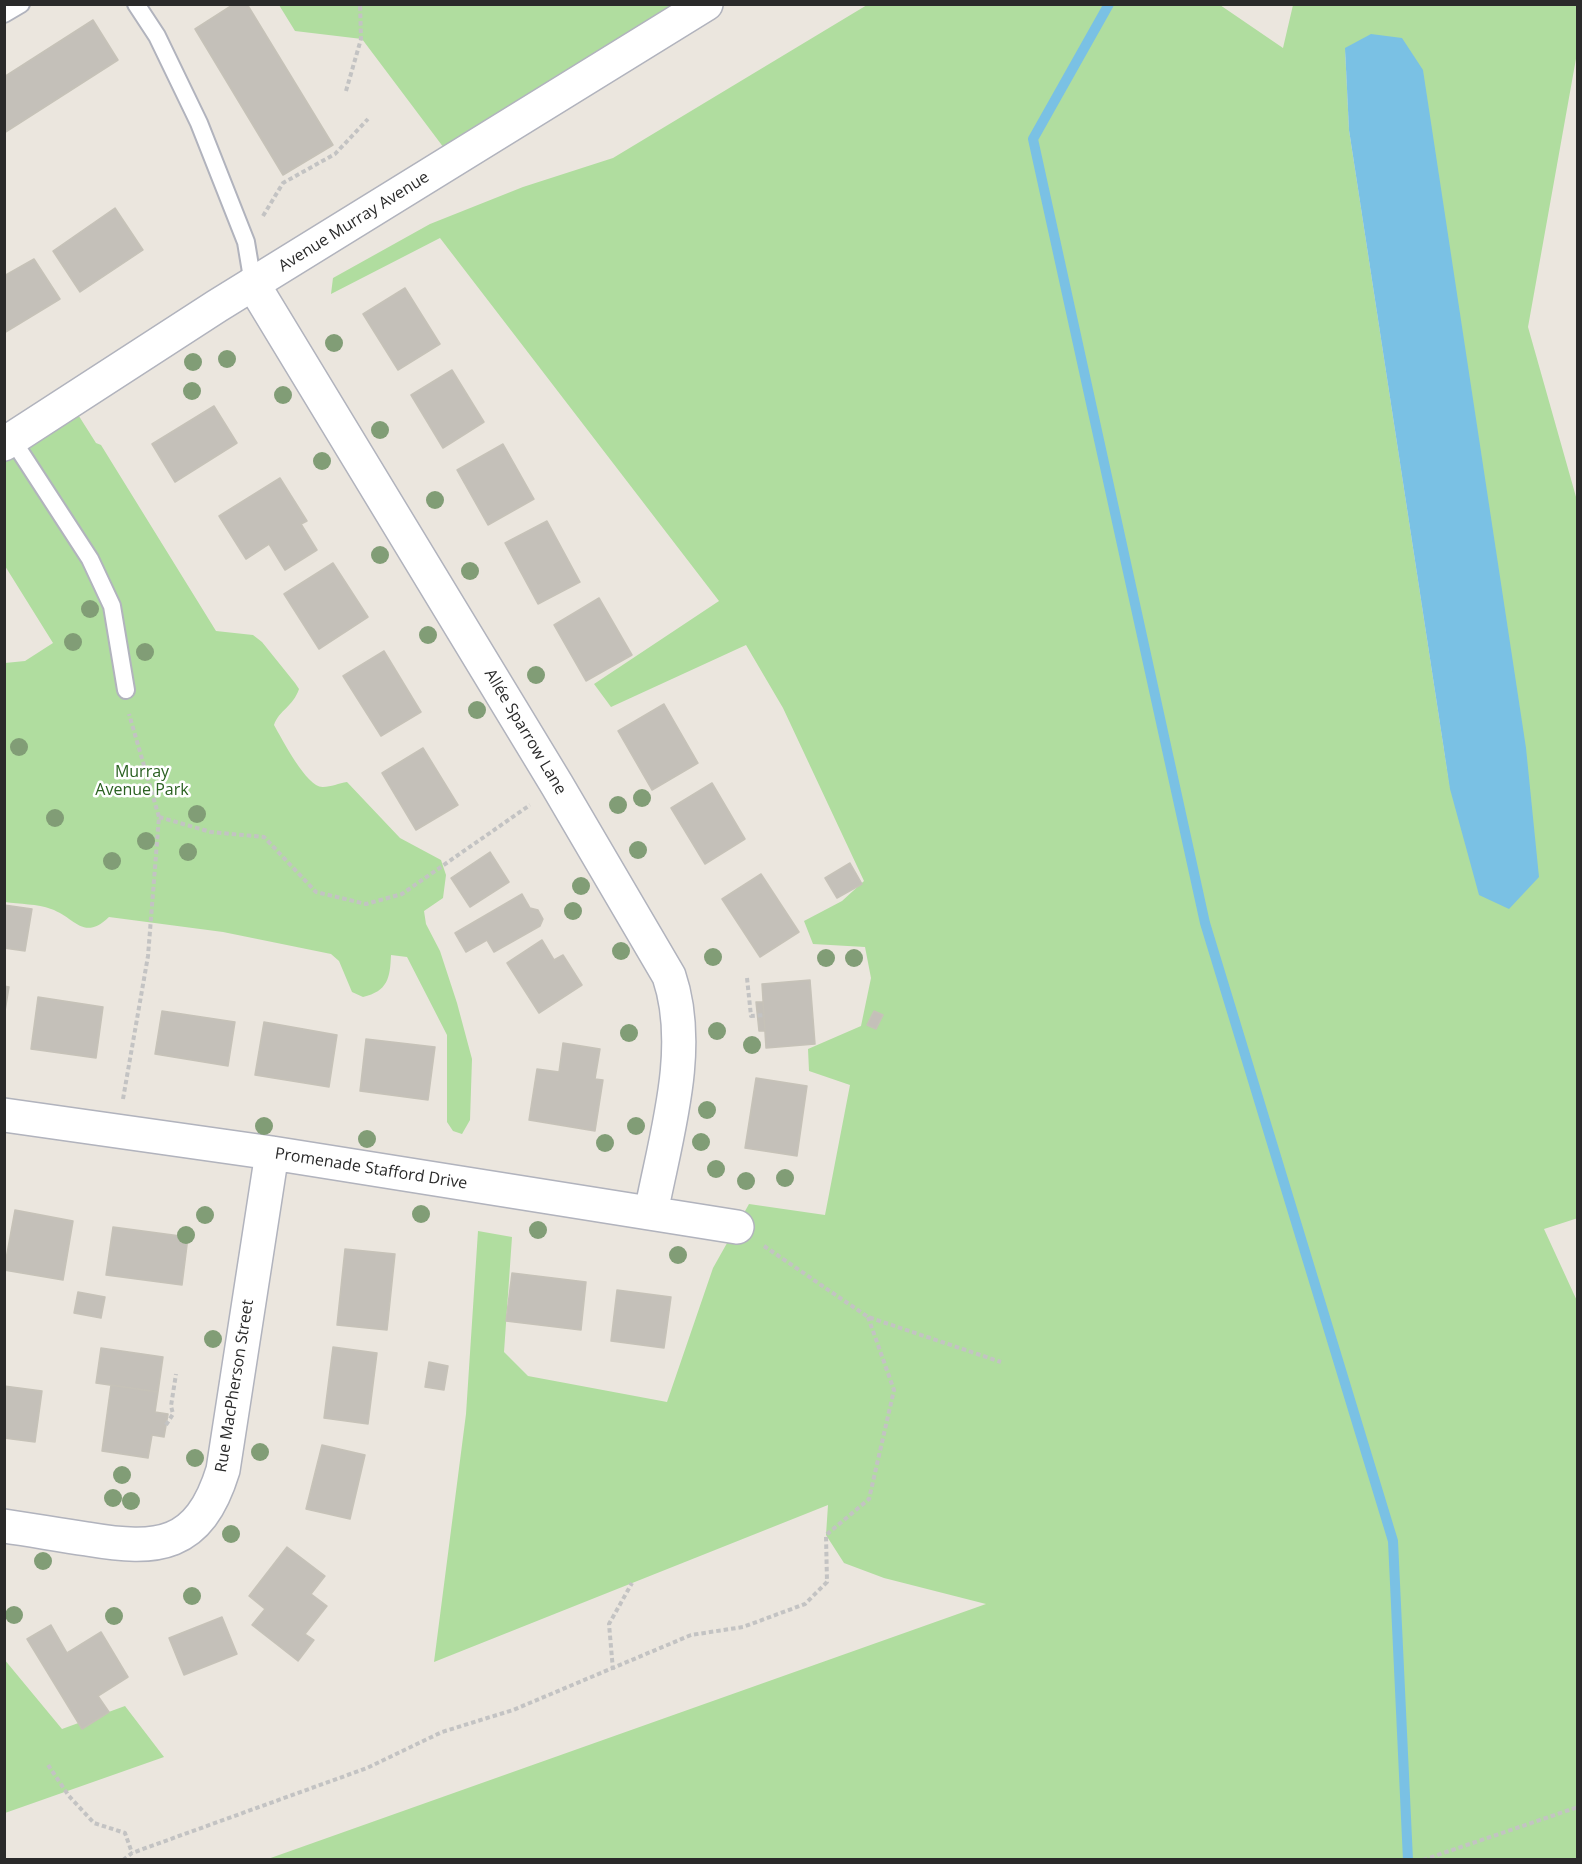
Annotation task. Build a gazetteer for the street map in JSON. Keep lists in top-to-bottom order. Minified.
{"streets":{"street":["Avenue Murray Avenue","Allée Sparrow Lane","Promenade Stafford Drive","Rue MacPherson Street"]},"crossings":[["Avenue Murray Avenue","Allée Sparrow Lane"],["Allée Sparrow Lane","Promenade Stafford Drive"],["Promenade Stafford Drive","Rue MacPherson Street"]],"parks":["Murray Avenue Park"]}
